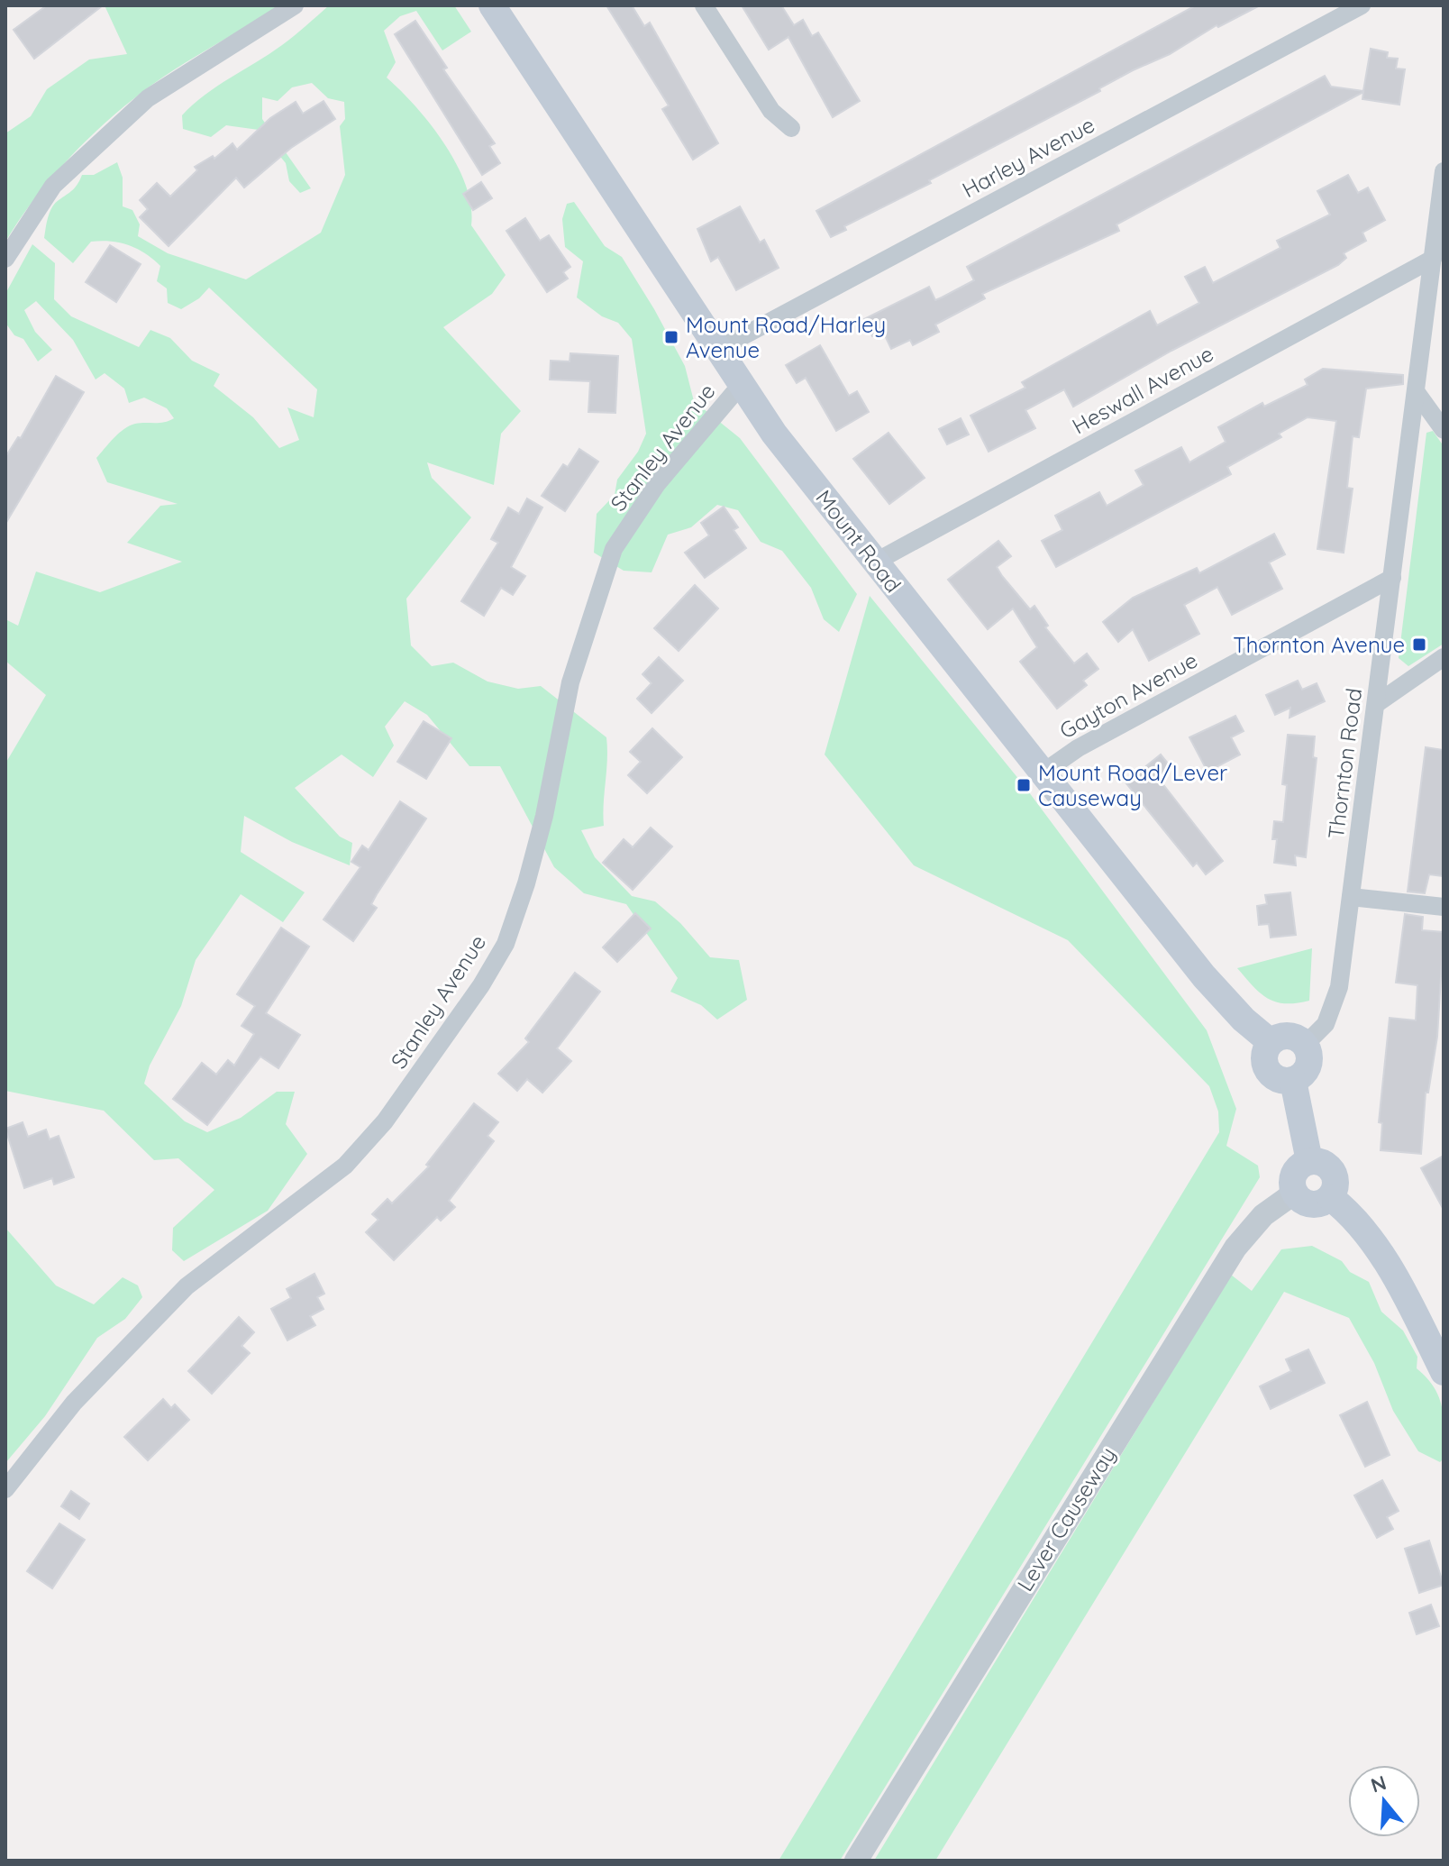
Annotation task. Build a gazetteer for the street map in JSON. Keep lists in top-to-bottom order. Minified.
{"streets":{"main road":["Mount Road"],"street":["Harley Avenue","Heswall Avenue","Stanley Avenue","Gayton Avenue","Thornton Road","Lever Causeway"]},"crossings":[["Harley Avenue","Mount Road"],["Heswall Avenue","Mount Road"],["Heswall Avenue","Thornton Road"],["Stanley Avenue","Mount Road"],["Mount Road","Gayton Avenue"],["Mount Road","Thornton Road"],["Gayton Avenue","Thornton Road"]],"places":{"transit":["Mount Road/Harley Avenue","Thornton Avenue","Mount Road/Lever Causeway"]},"north":"top"}
